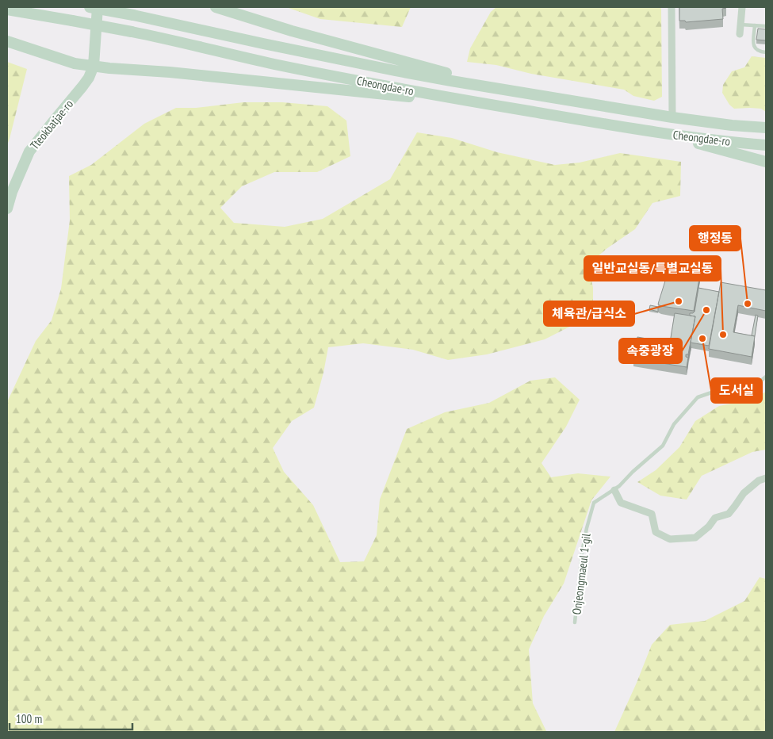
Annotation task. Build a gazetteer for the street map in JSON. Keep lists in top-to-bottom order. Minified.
{"streets":{"street":["Cheongdae-ro","Tteokbatjae-ro"],"lane":["Onjeongmaeul 1-gil"]},"places":["체육관/급식소","행정동","속중광장","일반교실동/특별교실동","도서실"],"scale_bar":"100 m"}
